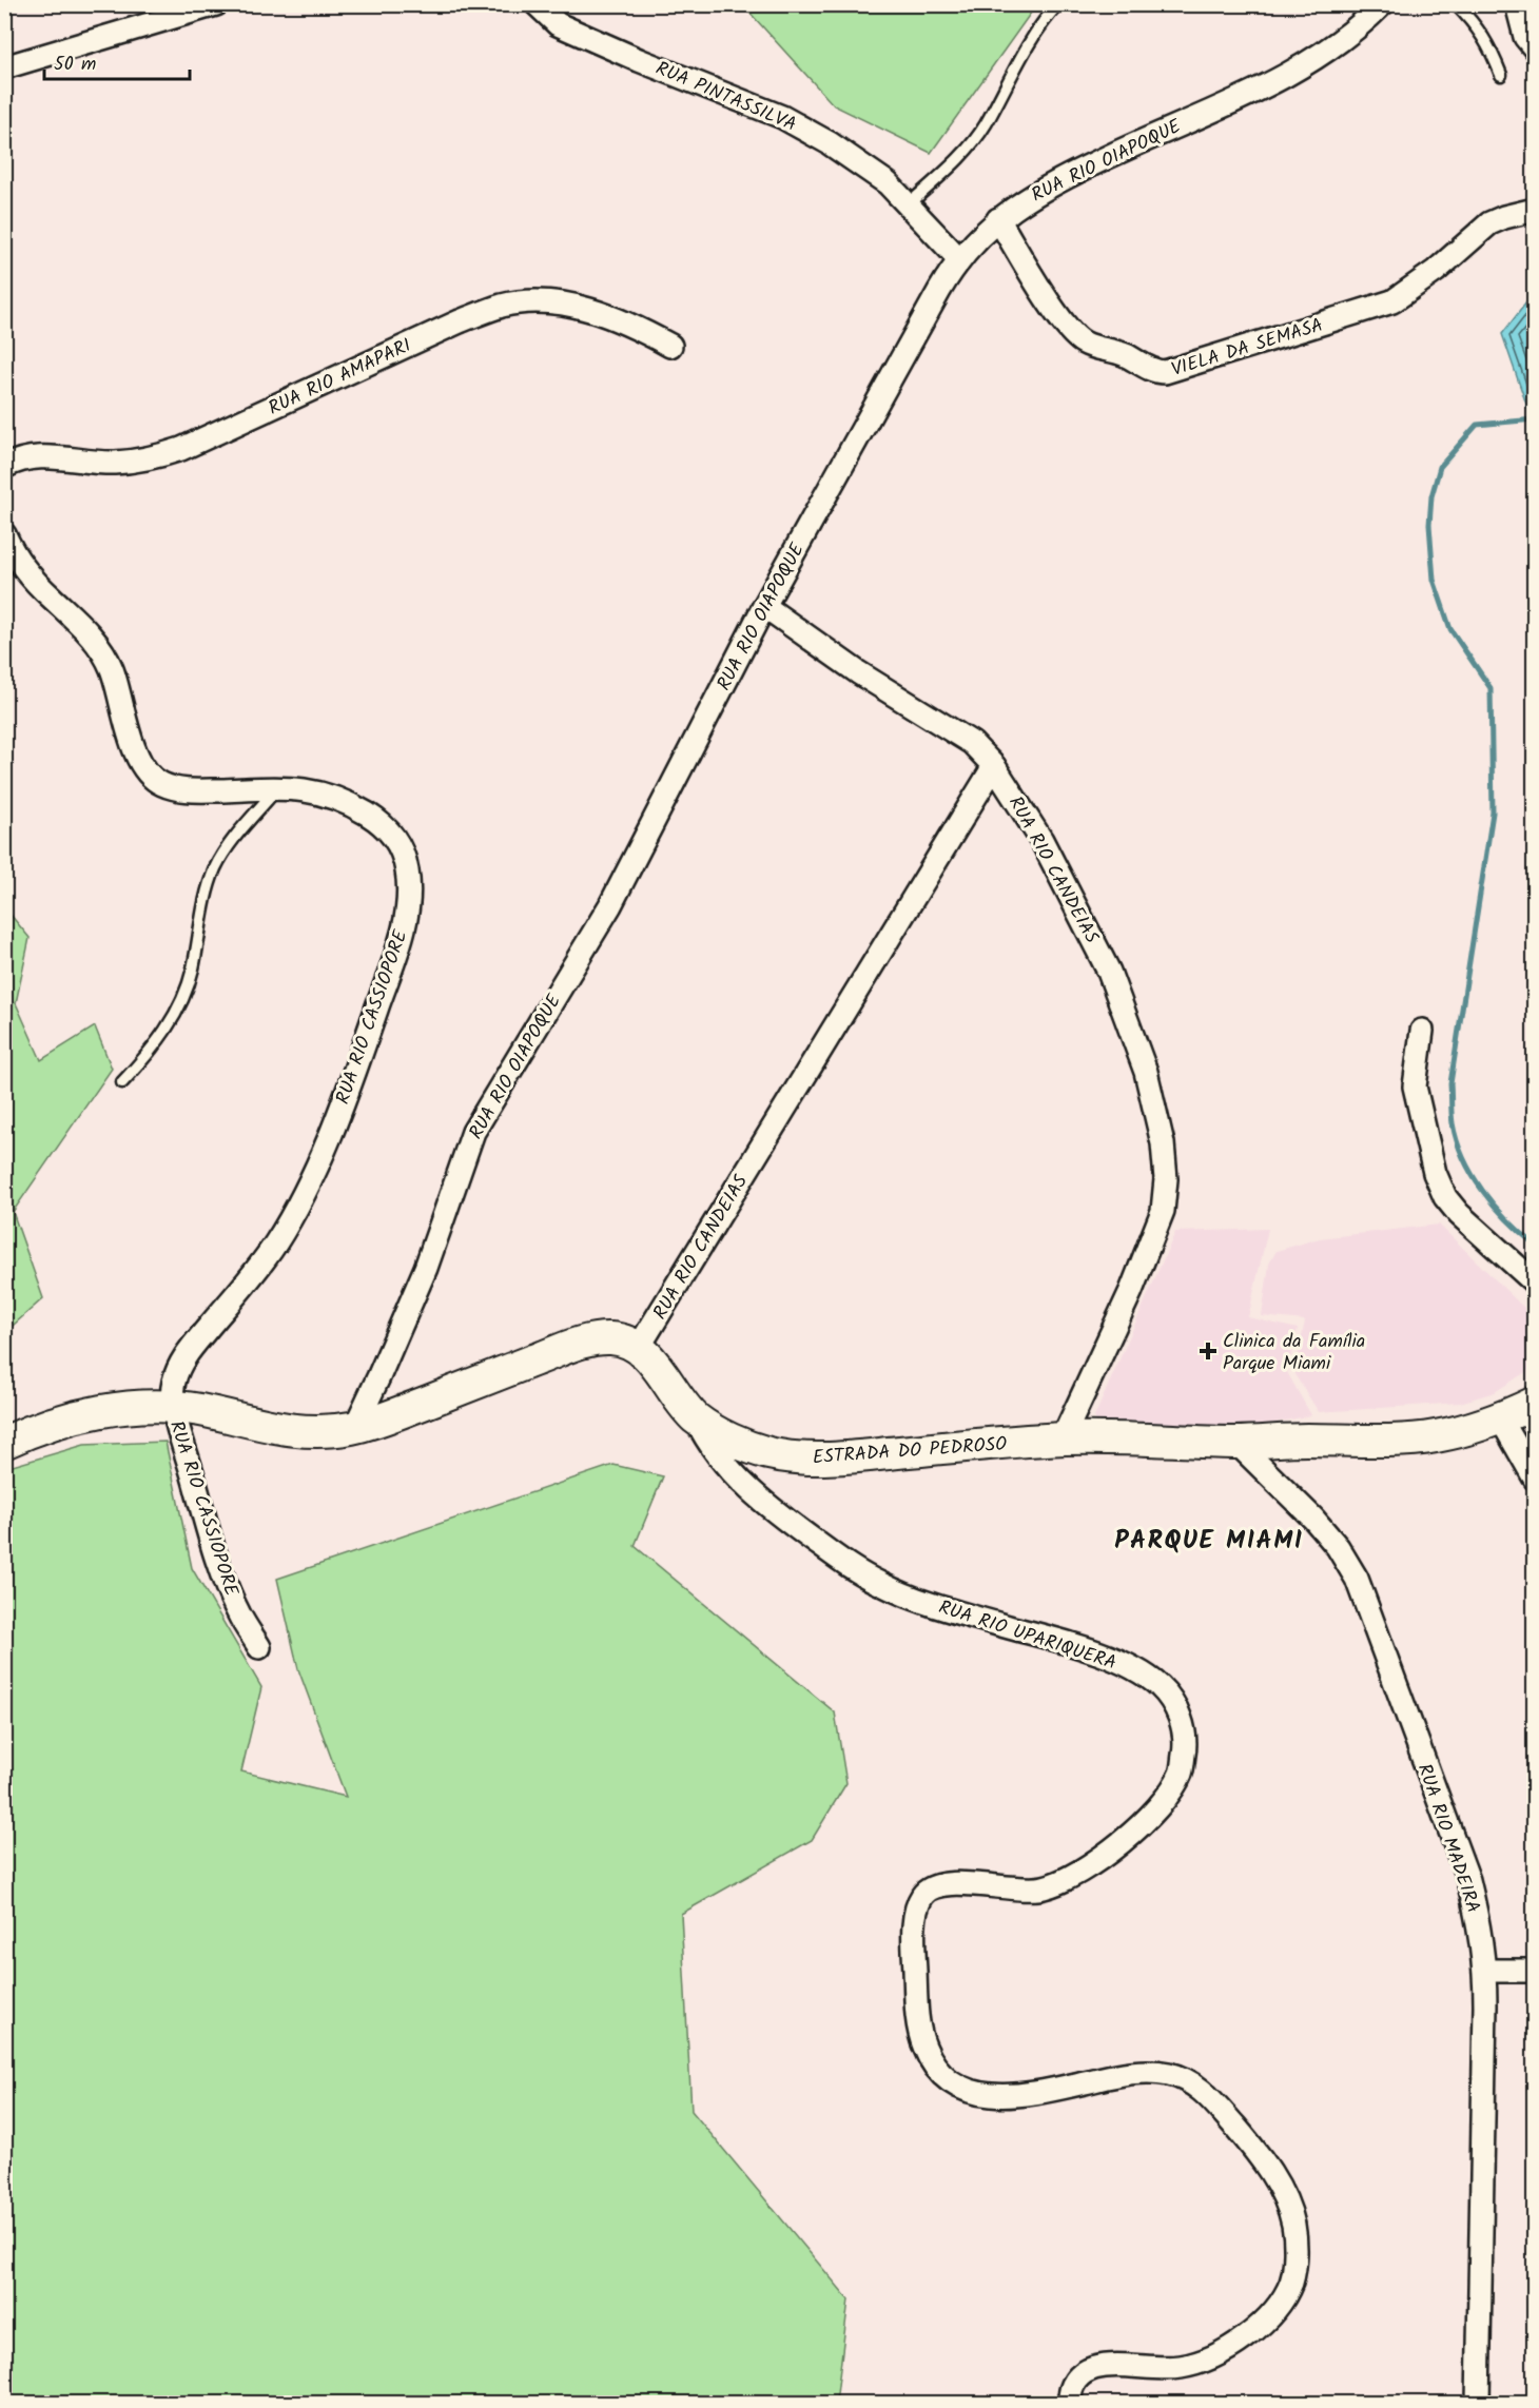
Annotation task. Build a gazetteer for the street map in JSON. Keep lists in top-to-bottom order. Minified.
{"streets":{"main road":["ESTRADA DO PEDROSO"],"street":["RUA PINTASSILVA","RUA RIO OIAPOQUE","VIELA DA SEMASA","RUA RIO AMAPARI","RUA RIO CANDEIAS","RUA RIO CASSIOPORE","RUA RIO UPARIQUERA","RUA RIO MADEIRA"]},"crossings":[["RUA PINTASSILVA","RUA RIO OIAPOQUE"],["RUA RIO OIAPOQUE","VIELA DA SEMASA"],["RUA RIO OIAPOQUE","ESTRADA DO PEDROSO"],["RUA RIO CANDEIAS","ESTRADA DO PEDROSO"],["RUA RIO CASSIOPORE","ESTRADA DO PEDROSO"],["ESTRADA DO PEDROSO","RUA RIO UPARIQUERA"],["ESTRADA DO PEDROSO","RUA RIO MADEIRA"]],"districts":["PARQUE MIAMI"],"places":{"health":["Clinica da Família Parque Miami"]},"scale_bar":"50 m"}
